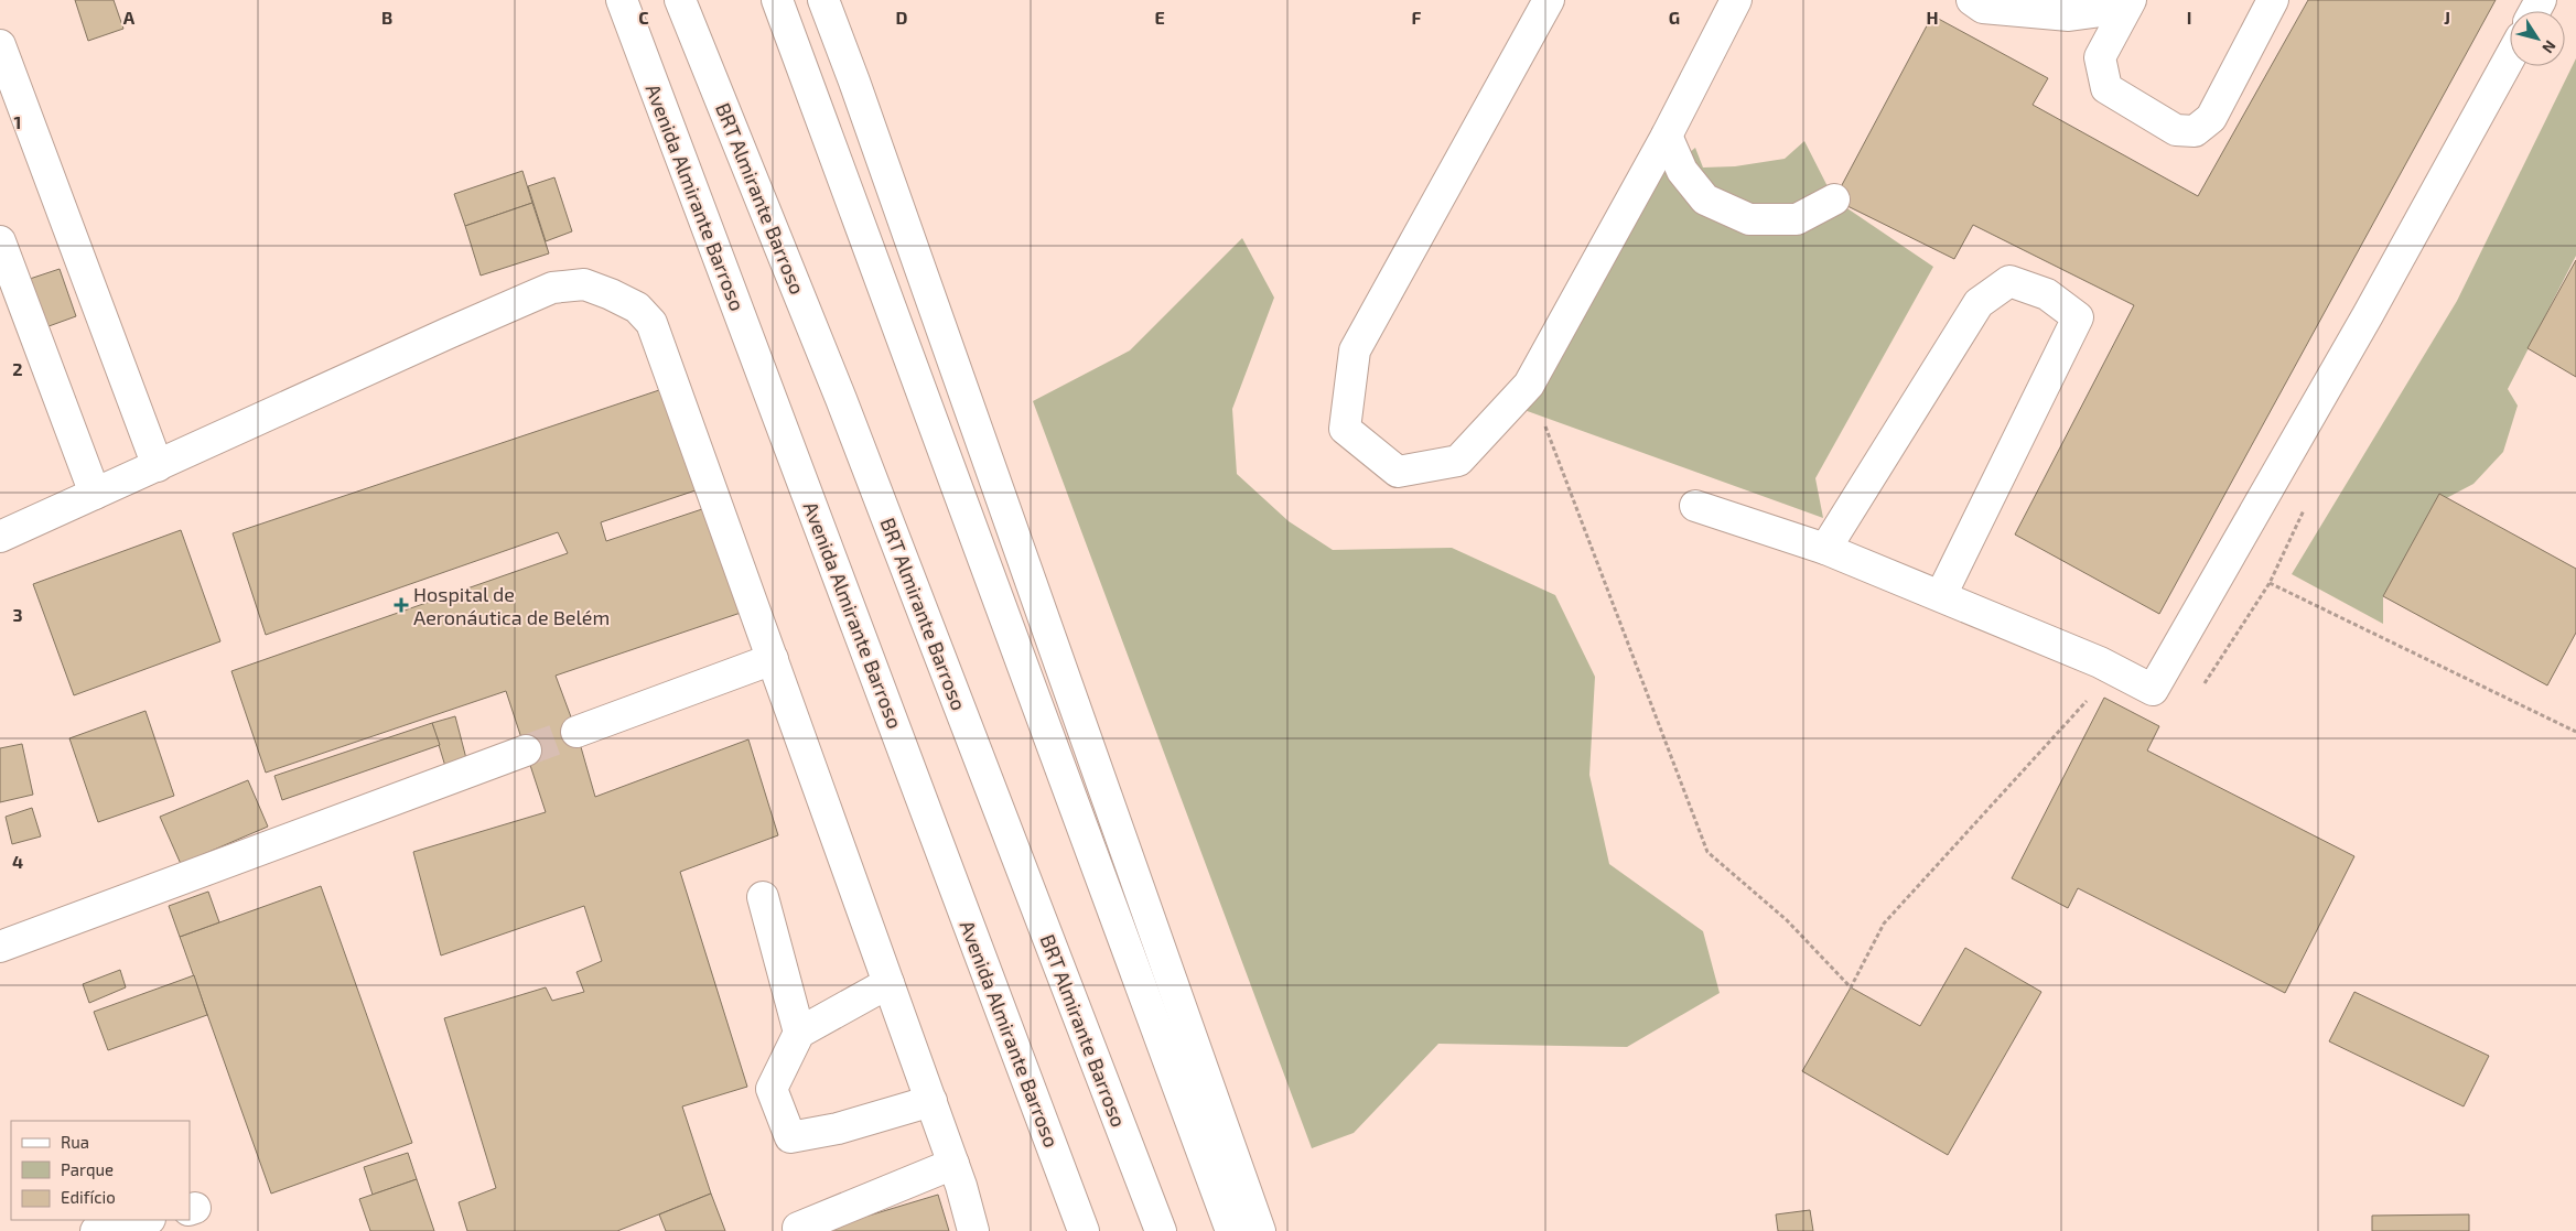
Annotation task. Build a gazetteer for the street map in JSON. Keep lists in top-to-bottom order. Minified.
{"streets":{"main road":["Avenida Almirante Barroso","BRT Almirante Barroso"]},"places":{"health":["Hospital de Aeronáutica de Belém"]},"legend":["Rua","Parque","Edifício"],"north":"bottom right","grid":{"columns":["A","B","C","D","E","F","G","H","I","J"],"rows":["1","2","3","4"]}}
